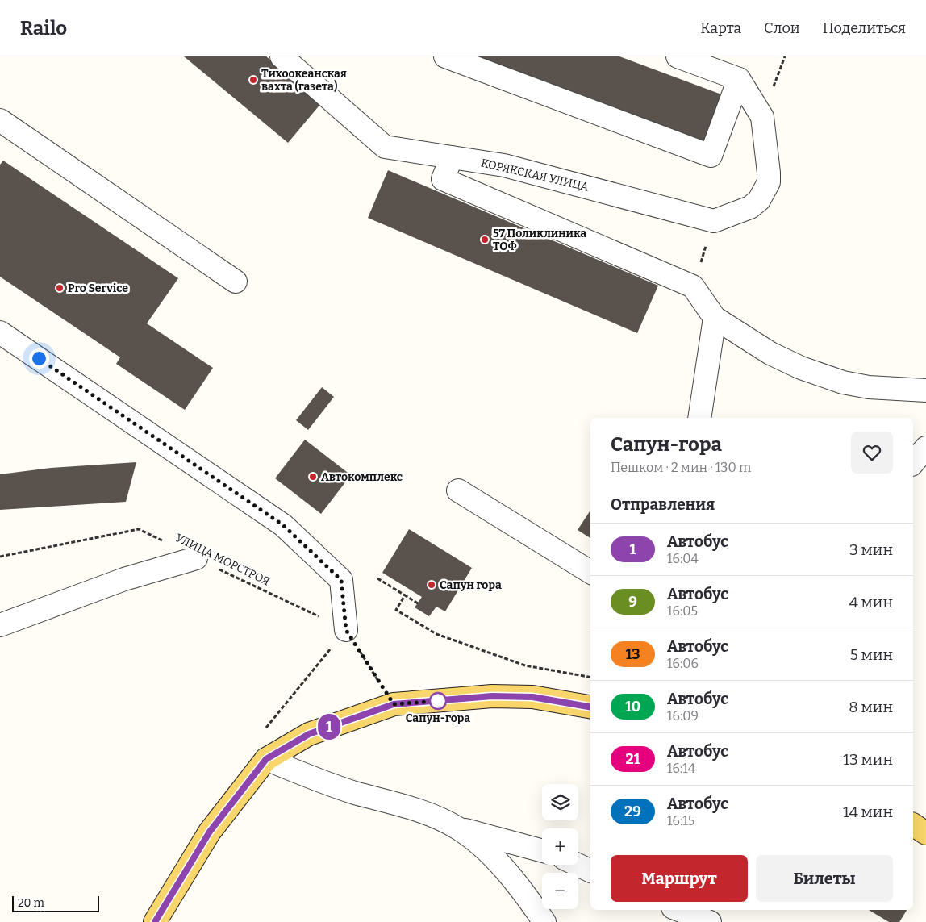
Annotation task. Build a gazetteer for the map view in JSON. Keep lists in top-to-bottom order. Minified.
{"streets":{"street":["КОРЯКСКАЯ УЛИЦА"],"path":["УЛИЦА МОРСТРОЯ"]},"places":["Тихоокеанская вахта (газета)","57 Поликлиника ТОФ","Pro Service","Автокомплекс","Сапун гора","Сапун-гора"],"lines":["bus line 1"],"scale_bar":"20 m","page":{"header":"Railo","nav":["Карта","Слои","Поделиться"],"on_map":"1","heading":[["Сапун-гора","Пешком · 2 мин · 130 m"],"Отправления"],"list":[{"mark":"1","name":"Автобус","note":"16:04","value":"3 мин"},{"mark":"9","name":"Автобус","note":"16:05","value":"4 мин"},{"mark":"13","name":"Автобус","note":"16:06","value":"5 мин"},{"mark":"10","name":"Автобус","note":"16:09","value":"8 мин"},{"mark":"21","name":"Автобус","note":"16:14","value":"13 мин"},{"mark":"29","name":"Автобус","note":"16:15","value":"14 мин"}],"map_buttons":["+","−"],"buttons":["Маршрут","Билеты"],"scale":"20 m"}}
